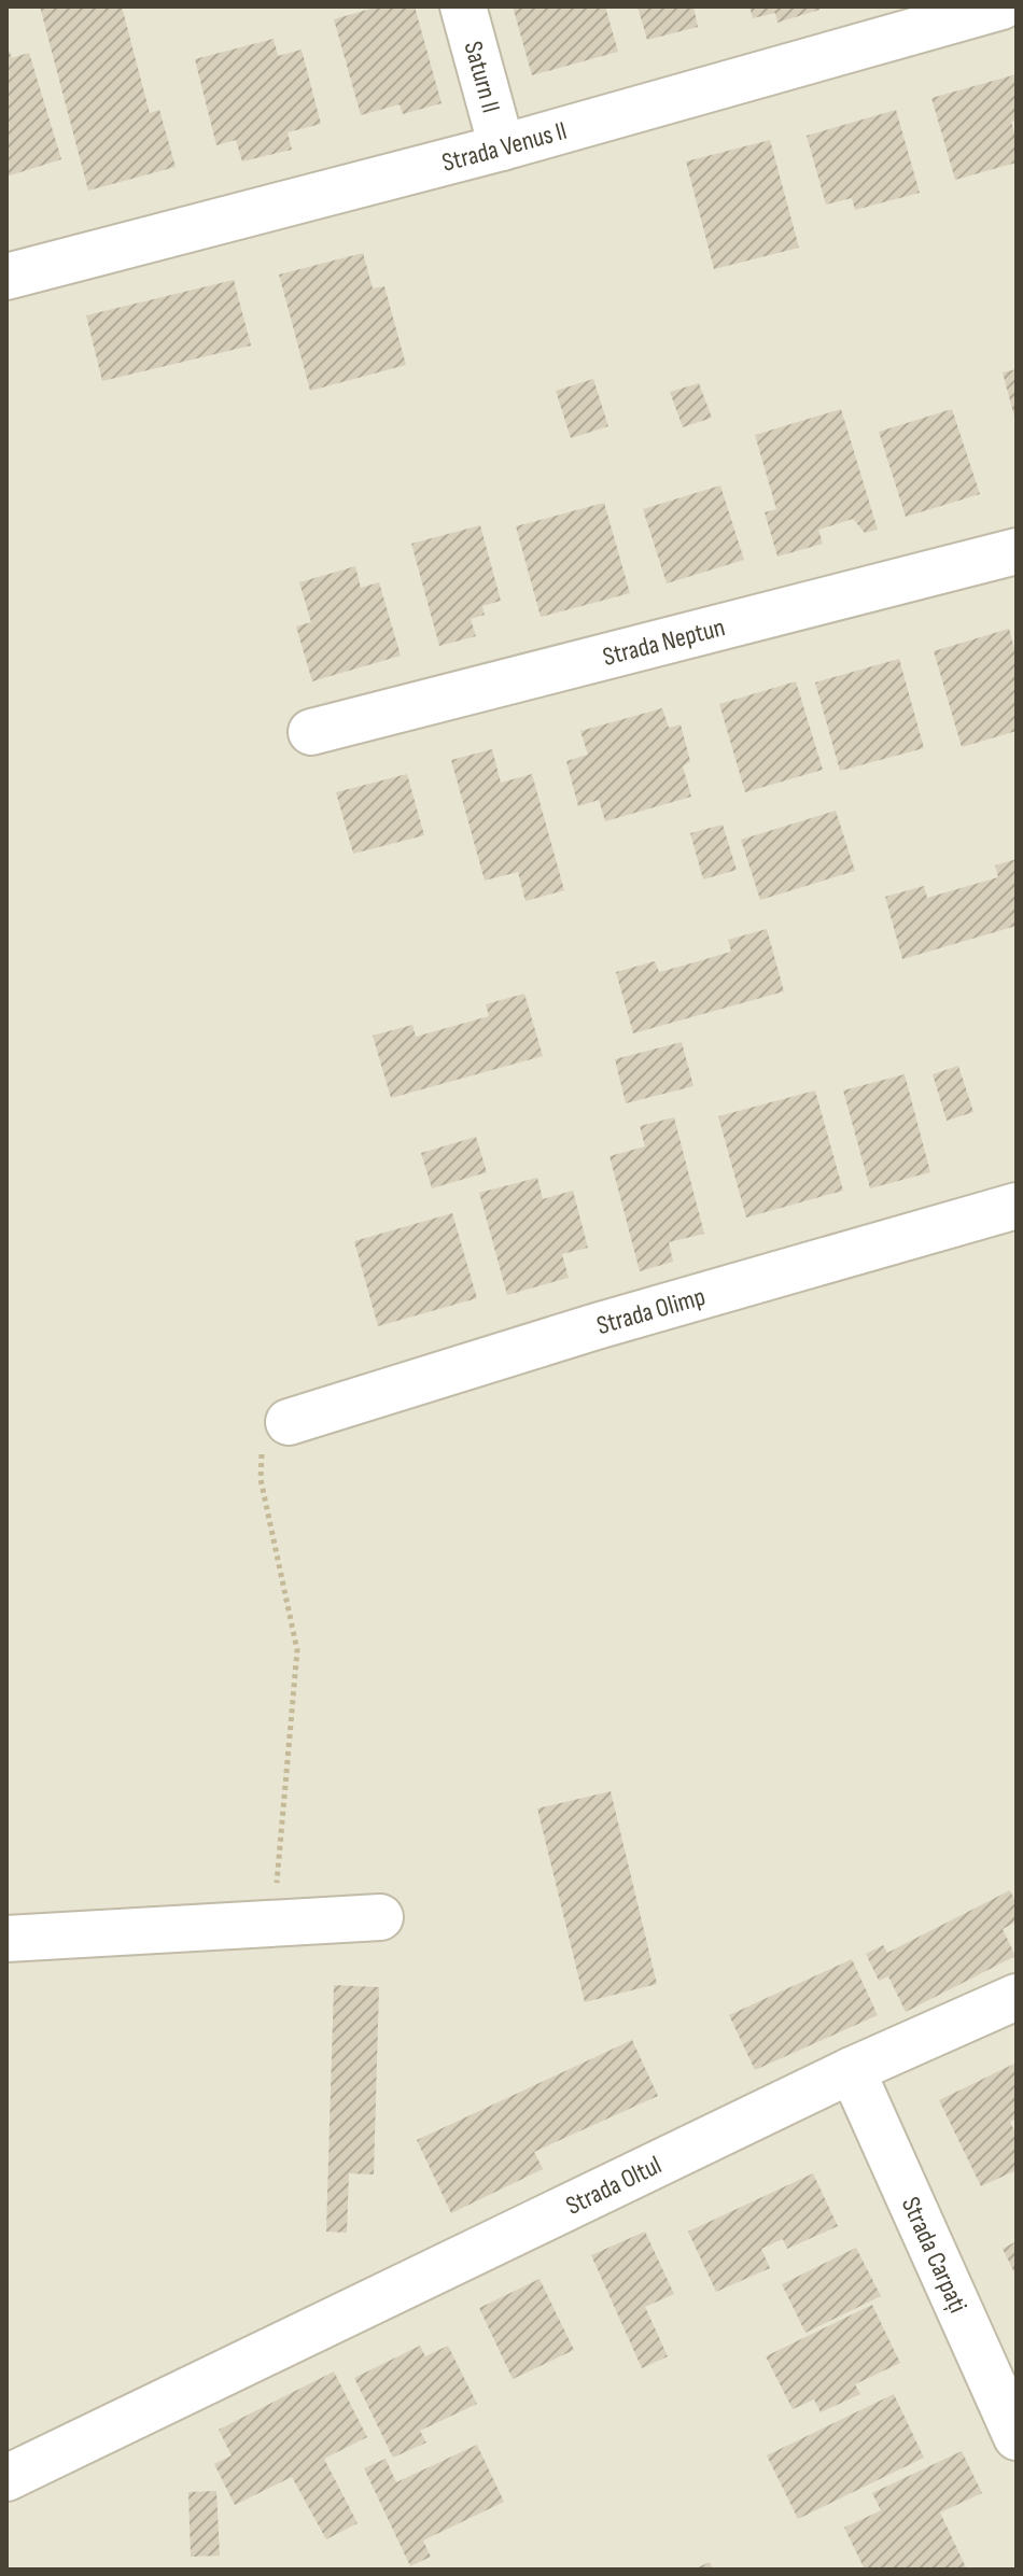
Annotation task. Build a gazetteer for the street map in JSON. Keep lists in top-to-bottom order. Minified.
{"streets":{"street":["Saturn II","Strada Venus II","Strada Neptun","Strada Olimp","Strada Oltul","Strada Carpați"]},"crossings":[["Saturn II","Strada Venus II"],["Strada Oltul","Strada Carpați"]]}
